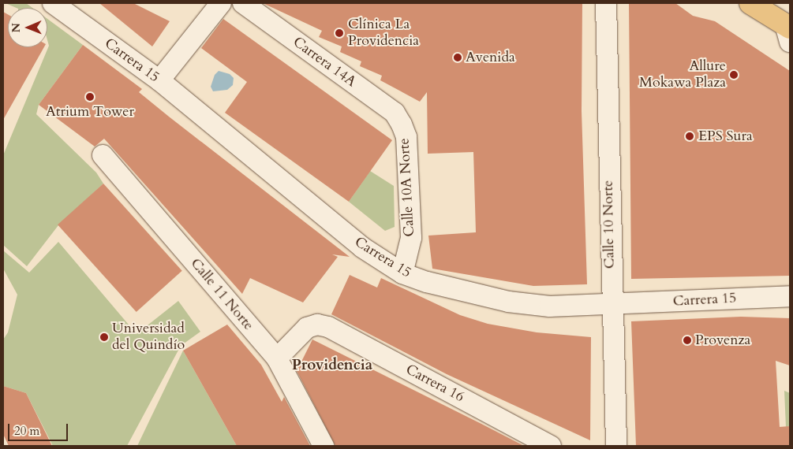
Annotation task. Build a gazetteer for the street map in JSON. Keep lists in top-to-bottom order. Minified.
{"streets":{"street":["Carrera 15","Carrera 14A","Calle 10A Norte","Calle 10 Norte","Calle 11 Norte","Carrera 16"]},"crossings":[["Carrera 15","Calle 10A Norte"],["Carrera 15","Calle 10 Norte"],["Carrera 14A","Calle 10A Norte"],["Calle 11 Norte","Carrera 16"]],"districts":["Providencia"],"places":["Clínica La Providencia","Avenida","Allure Mokawa Plaza","Atrium Tower","EPS Sura","Universidad del Quindío","Provenza"],"scale_bar":"20 m","north":"left"}
